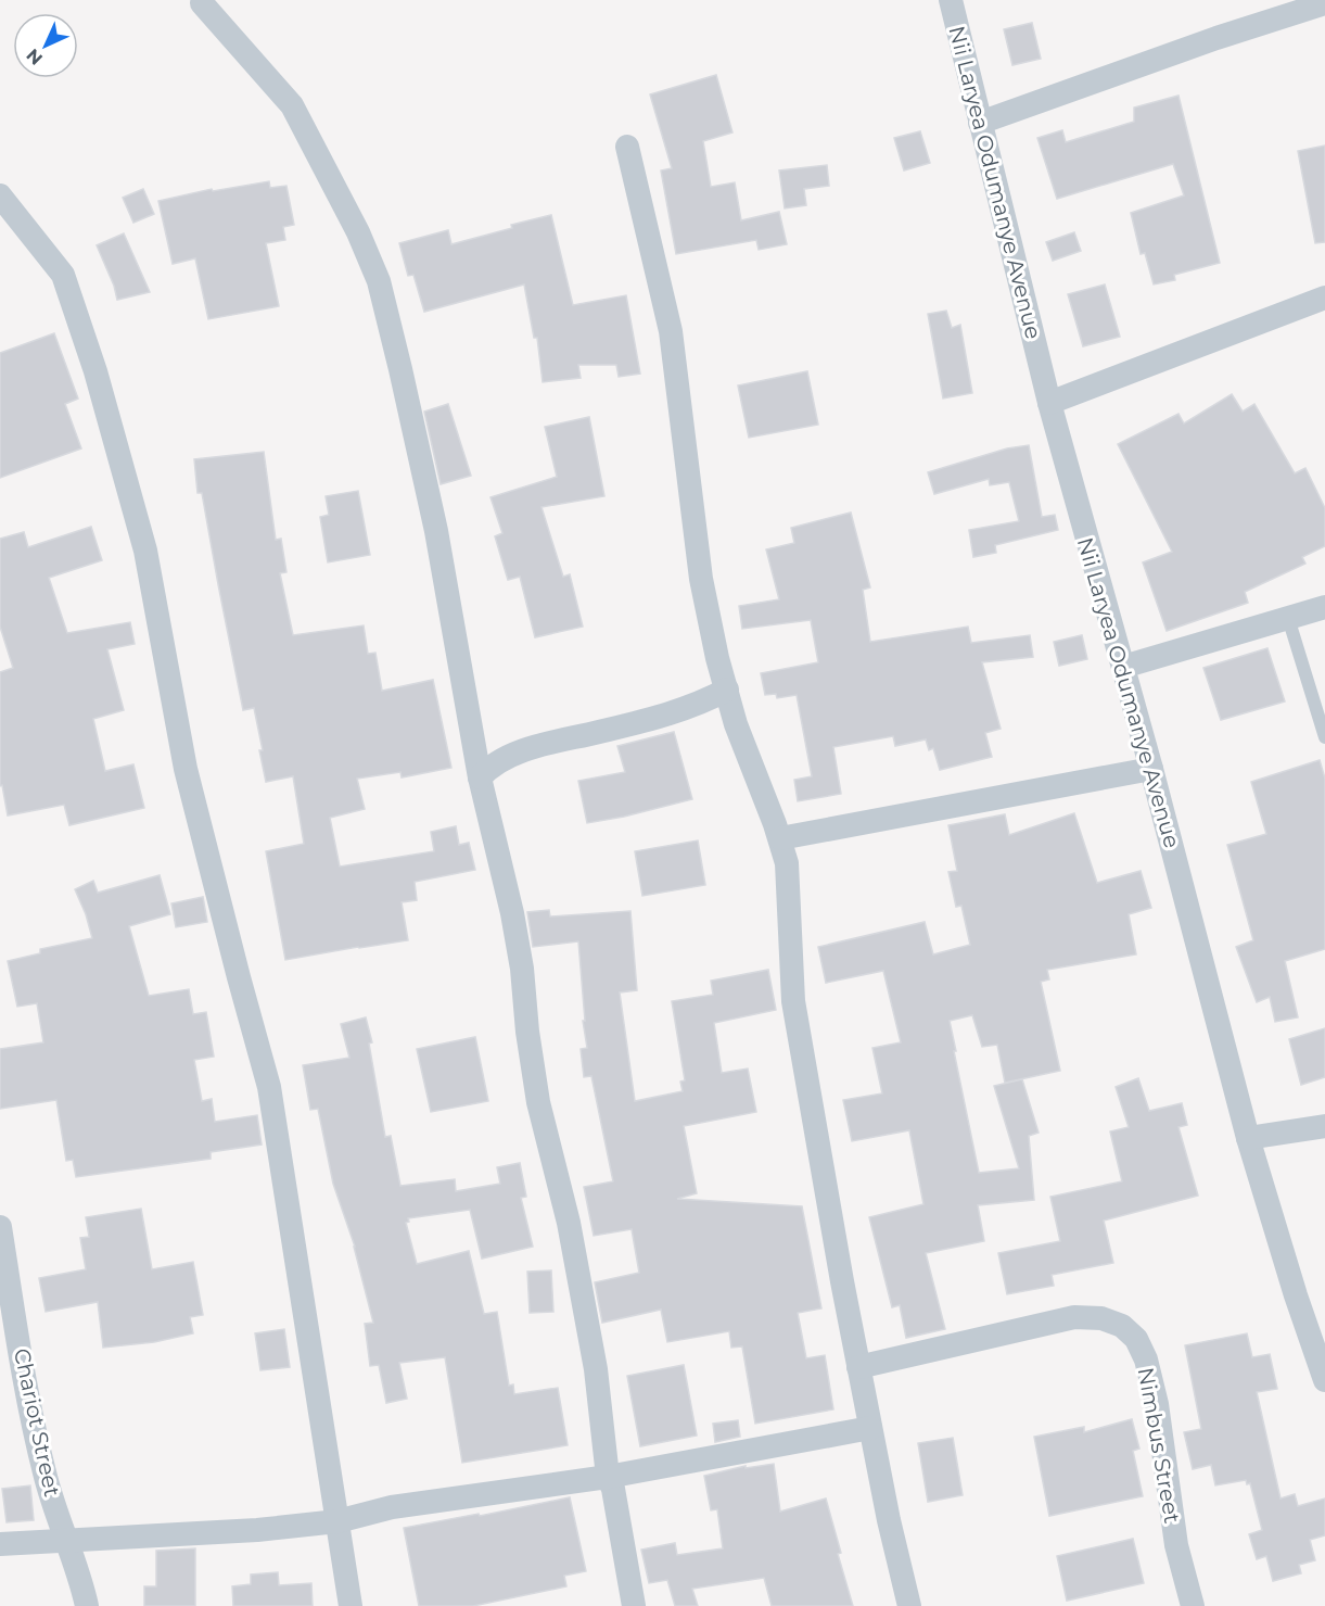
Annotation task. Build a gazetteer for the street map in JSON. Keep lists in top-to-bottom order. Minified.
{"streets":{"street":["Nii Laryea Odumanye Avenue","Chariot Street","Nimbus Street"]},"north":"bottom left"}
